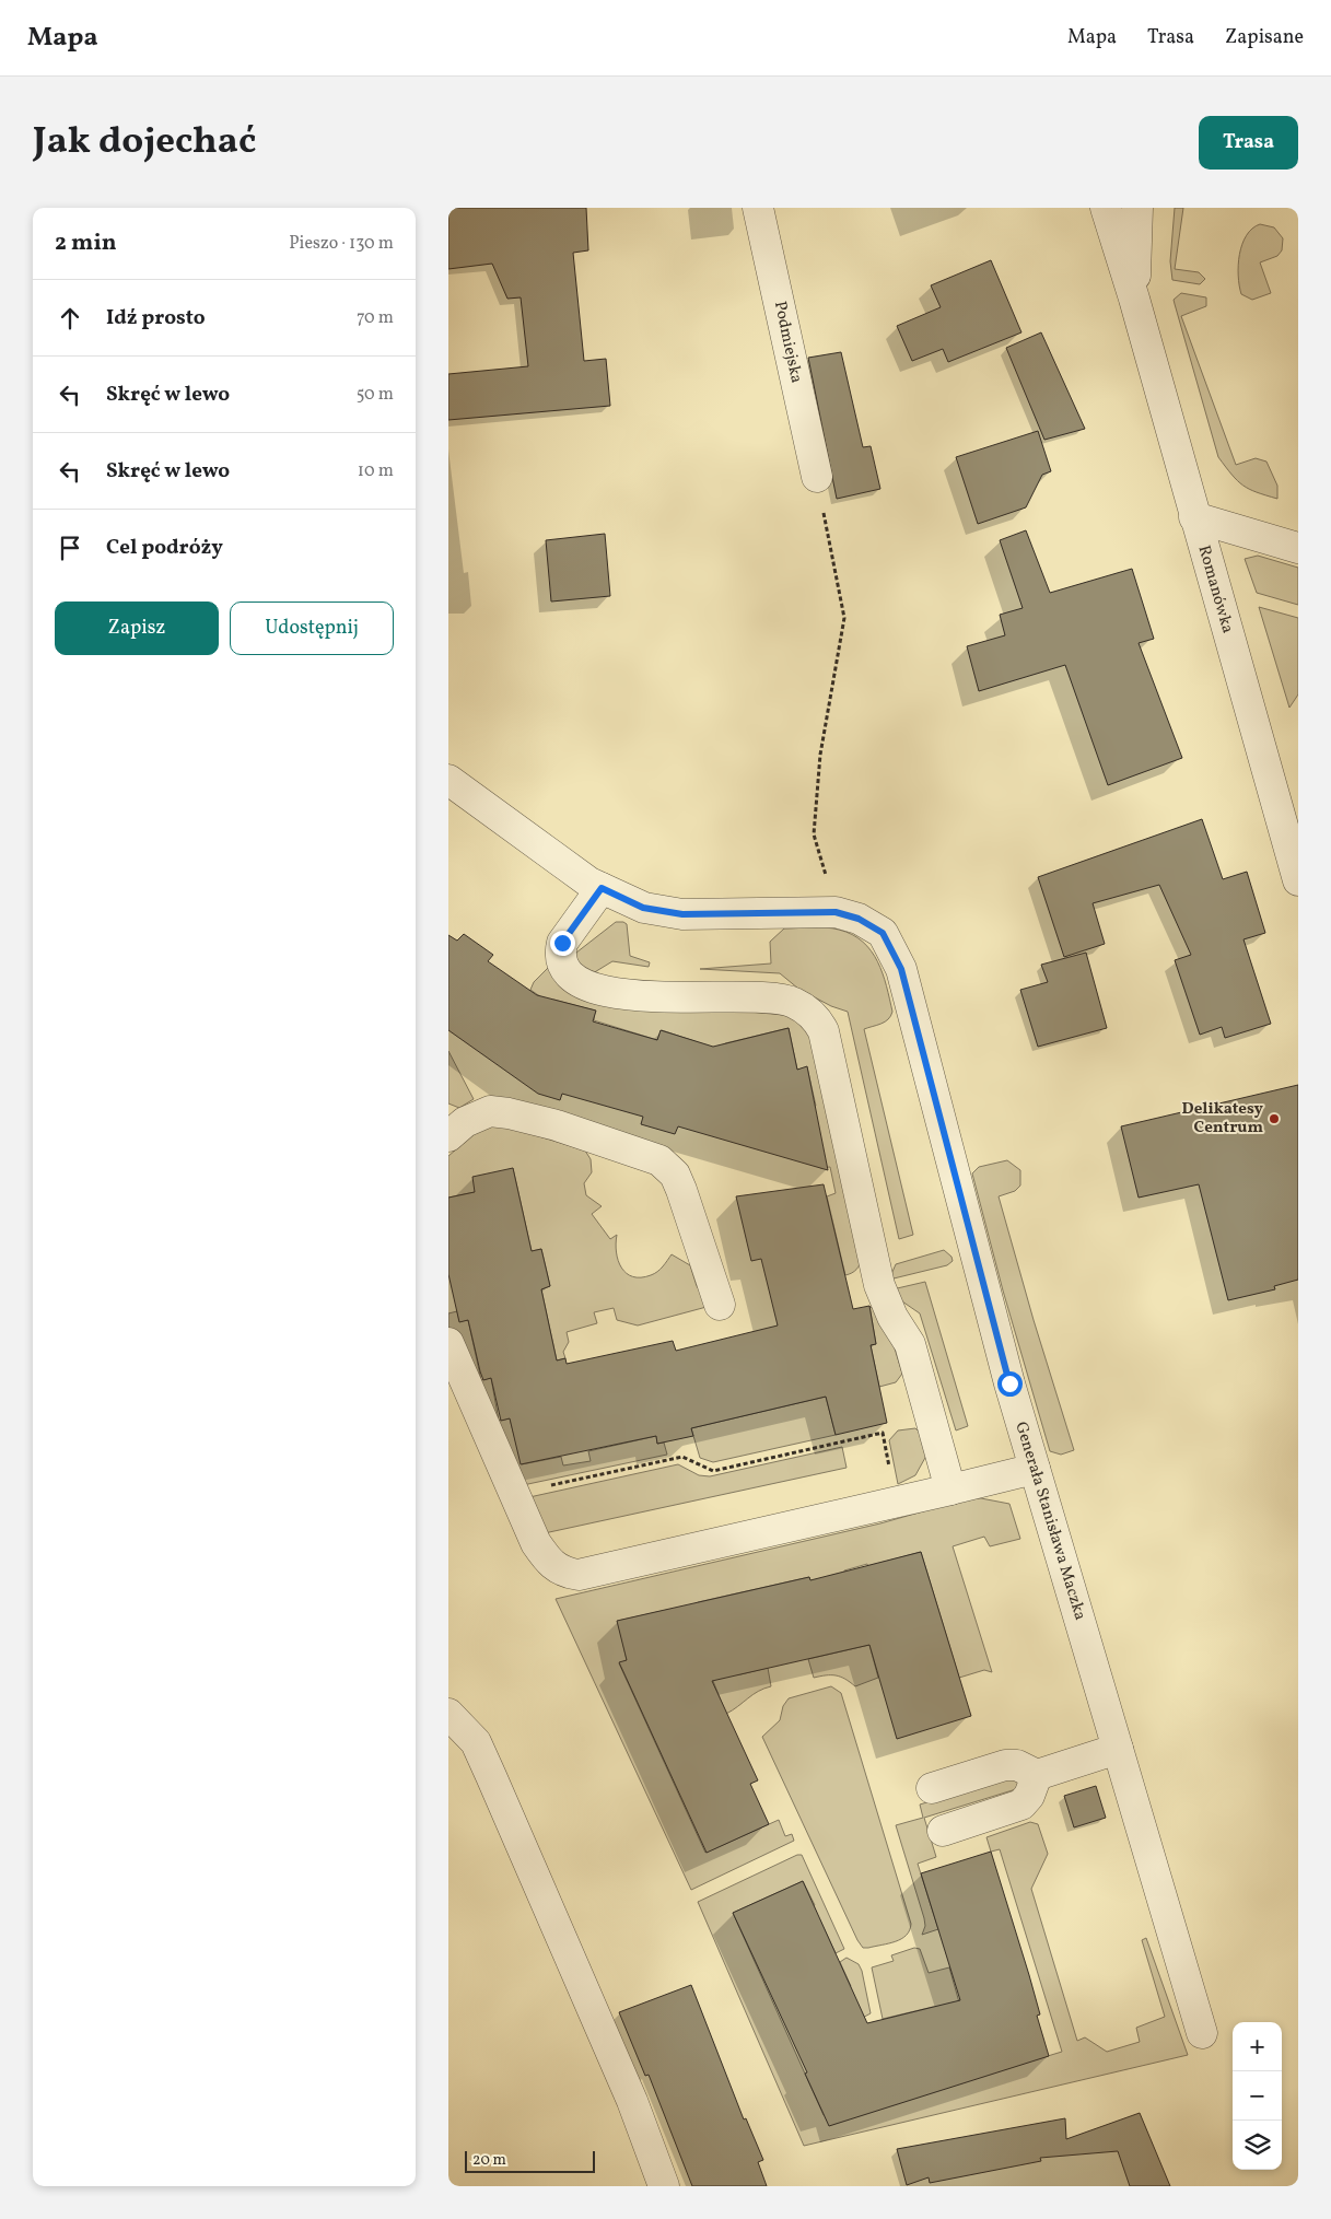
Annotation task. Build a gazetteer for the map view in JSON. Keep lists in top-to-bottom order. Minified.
{"streets":{"street":["Podmiejska","Romanówka","Generała Stanisława Maczka"]},"places":["Delikatesy Centrum"],"scale_bar":"20 m","page":{"header":"Mapa","nav":["Mapa","Trasa","Zapisane"],"title":"Jak dojechać","buttons":["Trasa",["Zapisz","Udostępnij"]],"heading":["2 min","Pieszo · 130 m"],"list":[["Idź prosto","70 m"],["Skręć w lewo","50 m"],["Skręć w lewo","10 m"],"Cel podróży"],"map_buttons":["+","−"],"scale":"20 m"}}
